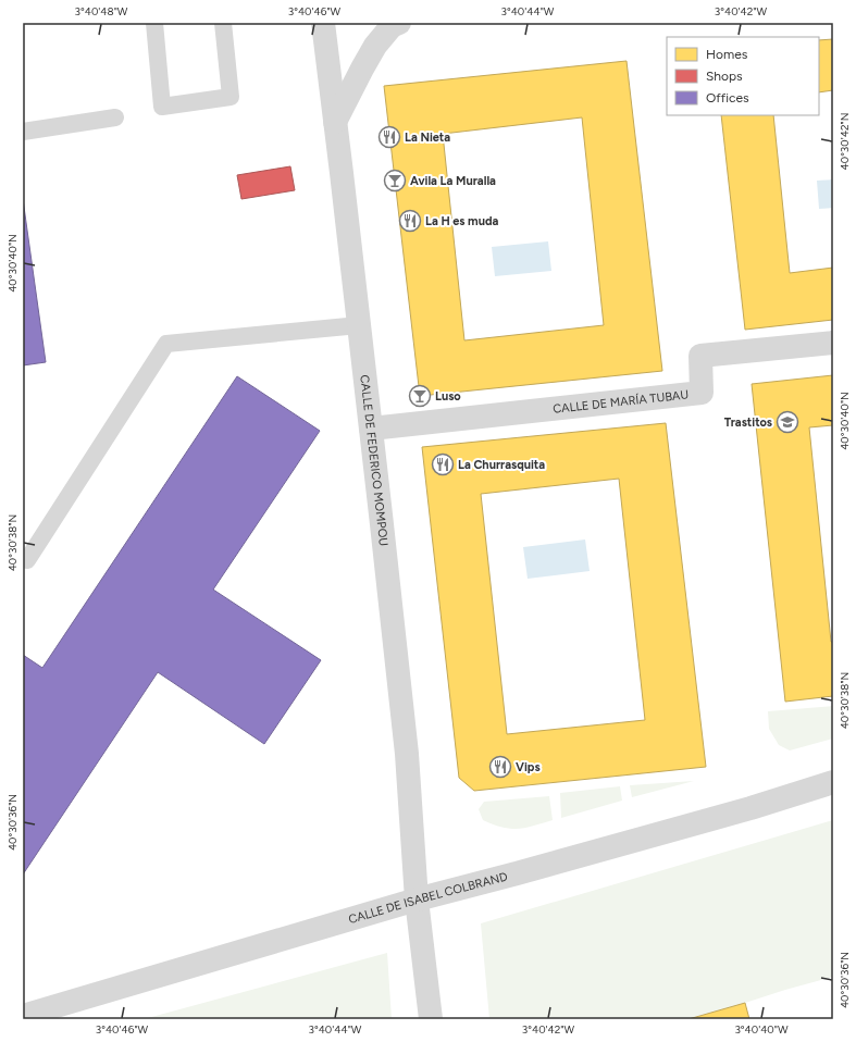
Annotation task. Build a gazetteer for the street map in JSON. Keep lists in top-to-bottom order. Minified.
{"streets":{"street":["CALLE DE MARÍA TUBAU","CALLE DE FEDERICO MOMPOU","CALLE DE ISABEL COLBRAND"]},"crossings":[["CALLE DE MARÍA TUBAU","CALLE DE FEDERICO MOMPOU"],["CALLE DE FEDERICO MOMPOU","CALLE DE ISABEL COLBRAND"]],"places":{"restaurant":["La Nieta","La H es muda","La Churrasquita","Vips"],"bar":["Avila La Muralla","Luso"],"school or university":["Trastitos"]},"legend":["Homes","Shops","Offices"],"coordinates":["3°40'48\"W","3°40'46\"W","3°40'44\"W","3°40'42\"W","40°30'42\"N","40°30'40\"N","40°30'38\"N","40°30'36\"N","3°40'40\"W"]}
